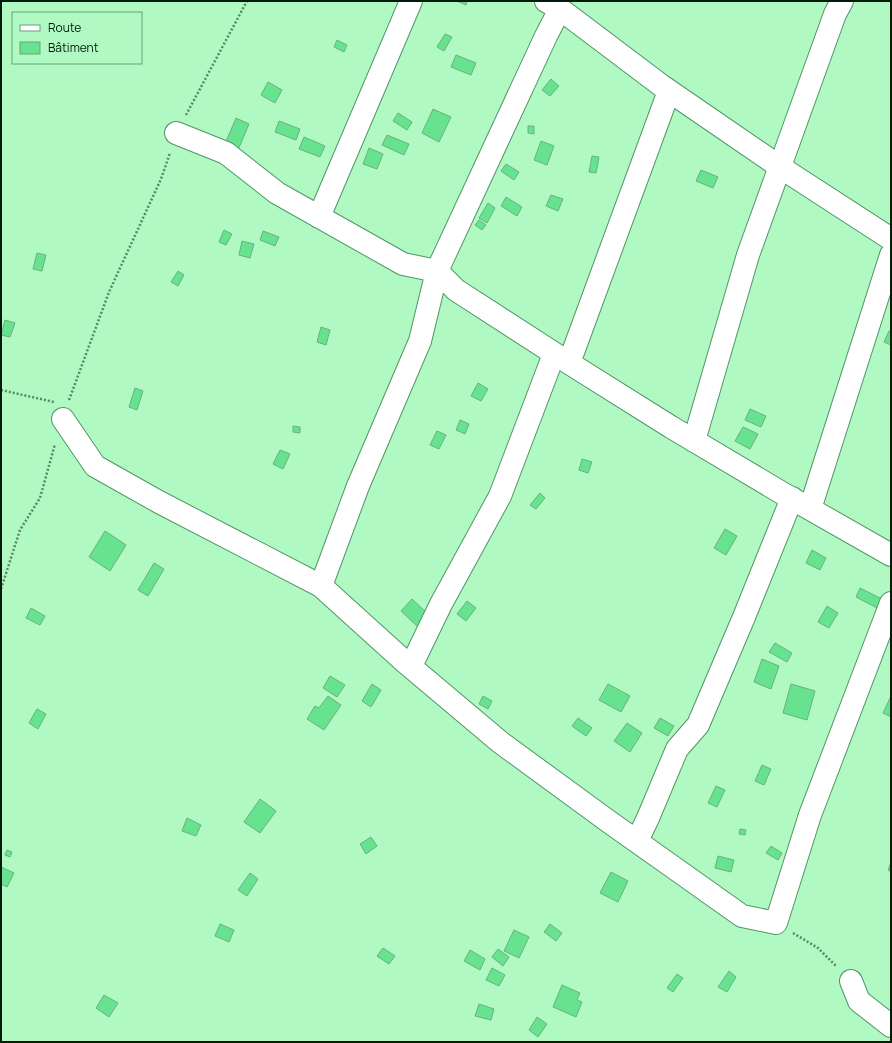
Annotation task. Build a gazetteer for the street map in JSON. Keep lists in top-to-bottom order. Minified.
{"legend":["Route","Bâtiment"]}
